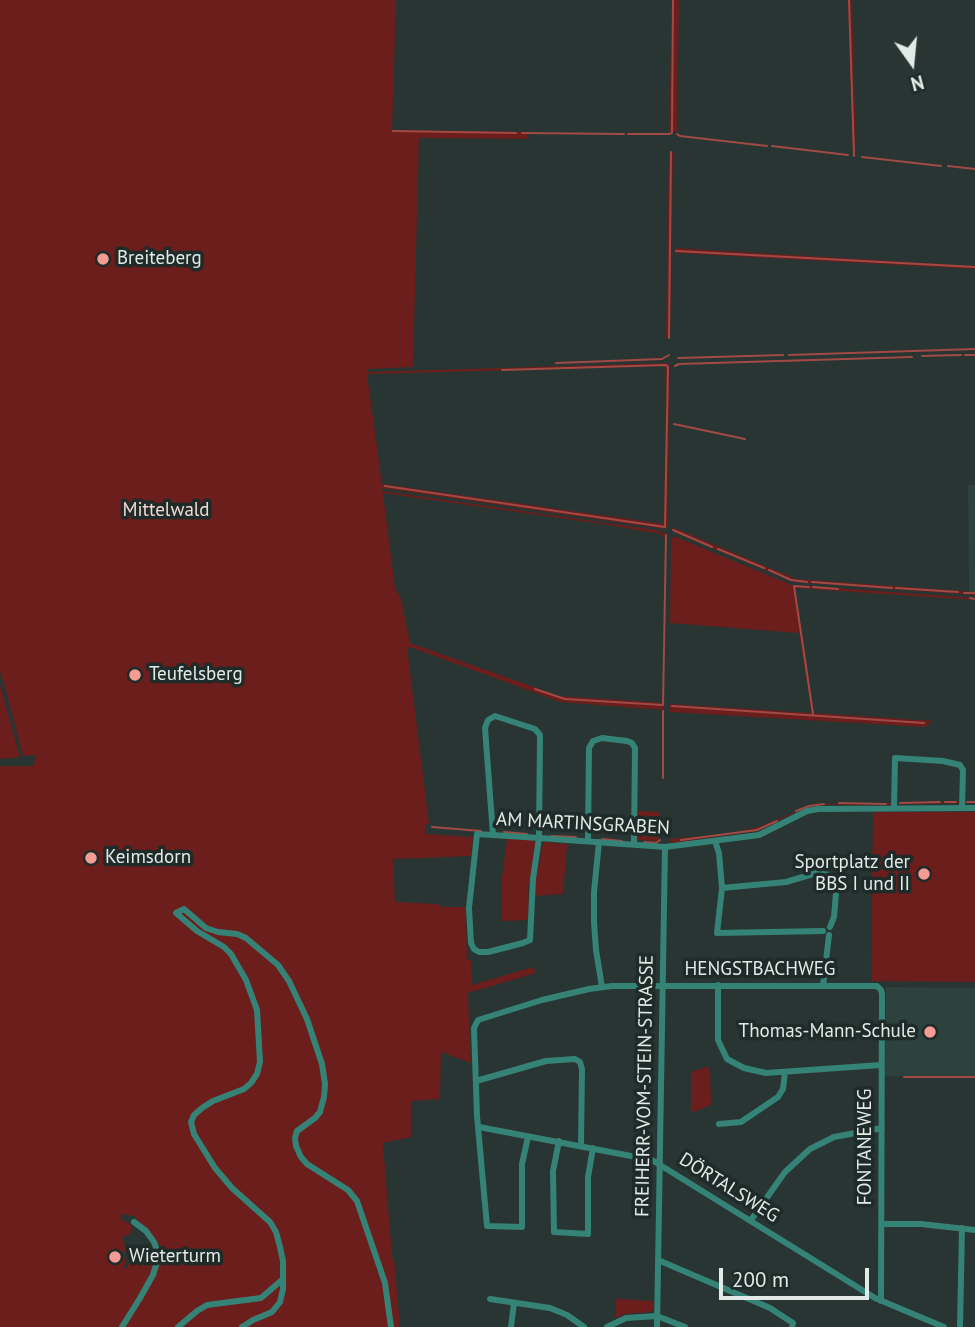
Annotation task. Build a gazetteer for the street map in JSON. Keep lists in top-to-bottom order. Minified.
{"streets":{"street":["AM MARTINSGRABEN","HENGSTBACHWEG","FREIHERR-VOM-STEIN-STRASSE","FONTANEWEG","DÖRTALSWEG"]},"crossings":[["AM MARTINSGRABEN","FREIHERR-VOM-STEIN-STRASSE"],["HENGSTBACHWEG","FREIHERR-VOM-STEIN-STRASSE"],["HENGSTBACHWEG","FONTANEWEG"],["FREIHERR-VOM-STEIN-STRASSE","DÖRTALSWEG"],["FONTANEWEG","DÖRTALSWEG"]],"parks":["Mittelwald"],"places":["Breiteberg","Teufelsberg","Keimsdorn","Sportplatz der BBS I und II","Thomas-Mann-Schule","Wieterturm"],"scale_bar":"200 m","north":"bottom"}
